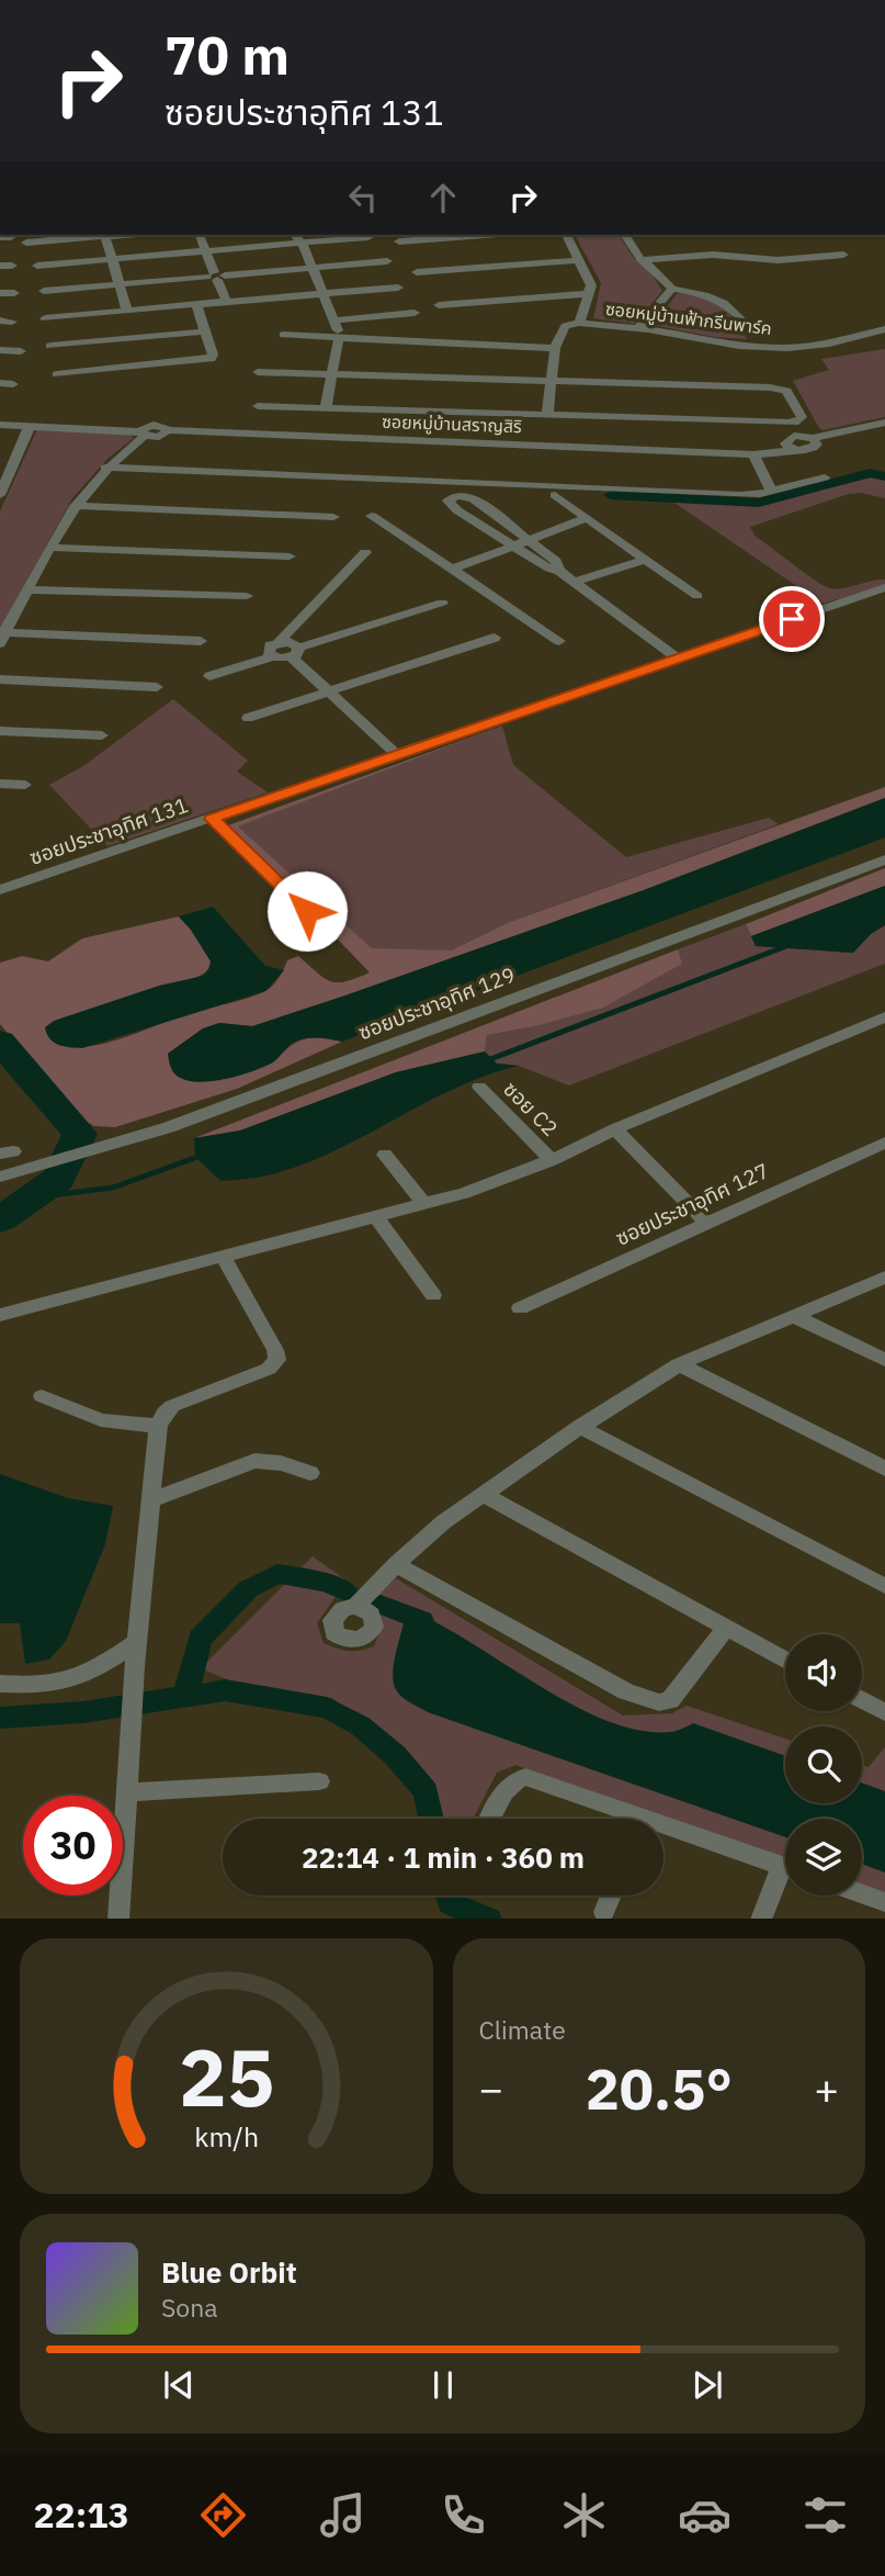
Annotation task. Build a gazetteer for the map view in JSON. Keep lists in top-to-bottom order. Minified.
{"streets":{"street":["ซอยหมู่บ้านฟ้ากรีนพาร์ค","ซอยหมู่บ้านสราญสิริ","ซอยประชาอุทิศ 131","ซอยประชาอุทิศ 129","ซอย C2","ซอยประชาอุทิศ 127"]},"page":{"turn":["70 m","ซอยประชาอุทิศ 131"],"limit":"30","trip":"22:14 · 1 min · 360 m","tile":"Climate","heat":["−","20.5°","+"],"song":["Blue Orbit","Sona"],"tabs":"22:13","gauge":["25","km/h"]}}
